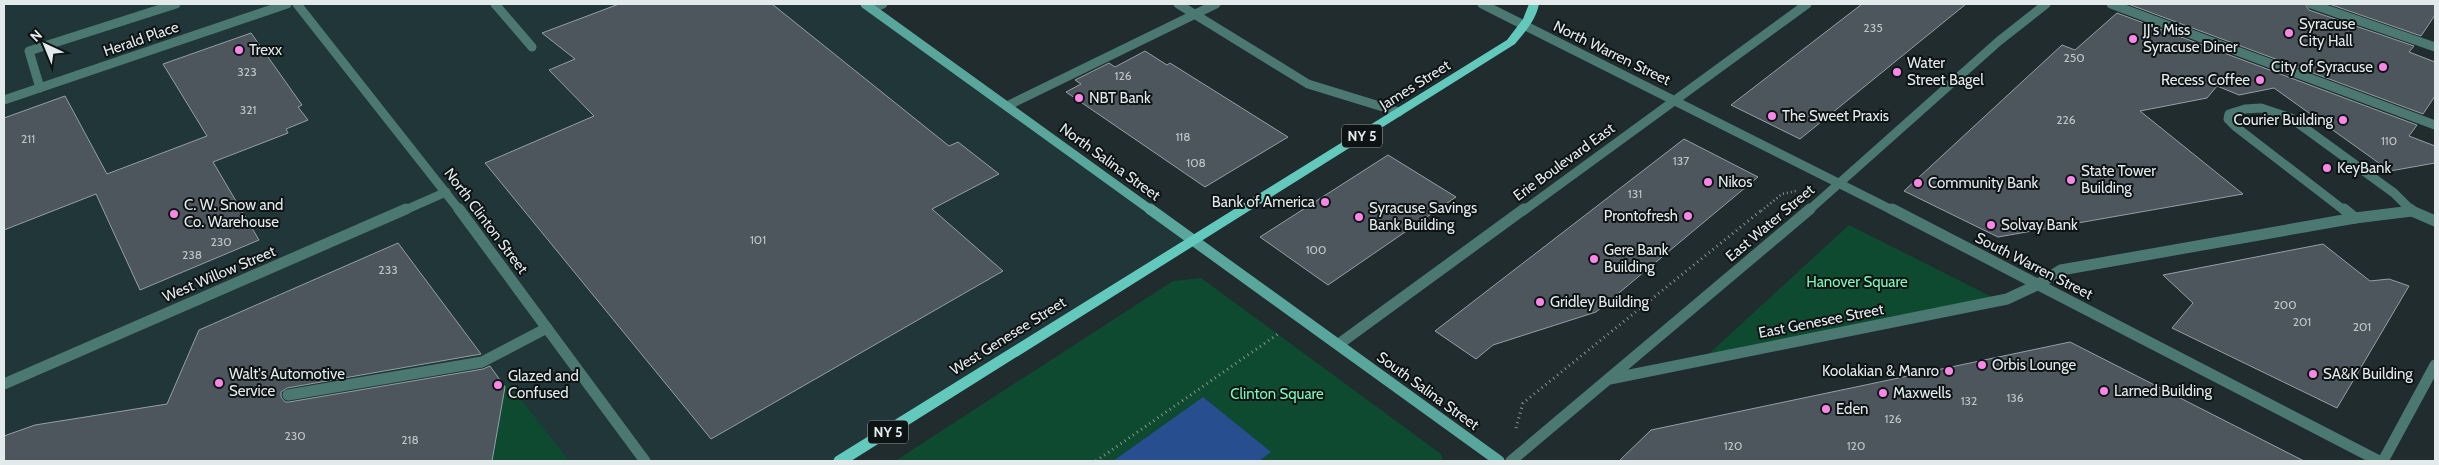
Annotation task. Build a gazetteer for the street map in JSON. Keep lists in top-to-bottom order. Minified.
{"streets":{"main road":["James Street","NY 5","North Salina Street","West Genesee Street","South Salina Street"],"street":["Herald Place","North Warren Street","Erie Boulevard East","North Clinton Street","East Water Street","South Warren Street","West Willow Street","East Genesee Street"]},"crossings":[["North Warren Street","James Street"],["North Warren Street","Erie Boulevard East"],["North Warren Street","South Warren Street"],["James Street","North Salina Street"],["James Street","West Genesee Street"],["North Salina Street","Erie Boulevard East"],["North Salina Street","West Genesee Street"],["North Salina Street","South Salina Street"],["Erie Boulevard East","South Warren Street"],["Erie Boulevard East","South Salina Street"],["North Clinton Street","West Willow Street"],["East Water Street","South Warren Street"],["East Water Street","East Genesee Street"],["South Warren Street","East Genesee Street"]],"parks":["Hanover Square","Clinton Square"],"places":["Syracuse City Hall","JJ's Miss Syracuse Diner","Trexx","City of Syracuse","Water Street Bagel","Recess Coffee","NBT Bank","The Sweet Praxis","Courier Building","KeyBank","State Tower Building","Nikos","Community Bank","Bank of America","C. W. Snow and Co. Warehouse","Prontofresh","Syracuse Savings Bank Building","Solvay Bank","Gere Bank Building","Gridley Building","Orbis Lounge","Koolakian & Manro","SA&K Building","Walt's Automotive Service","Glazed and Confused","Larned Building","Maxwells","Eden"],"house_numbers":["235","250","323","126","321","226","118","211","110","137","108","131","101","230","100","238","233","200","201","201","136","132","126","230","218","120","120"],"north":"top left"}
